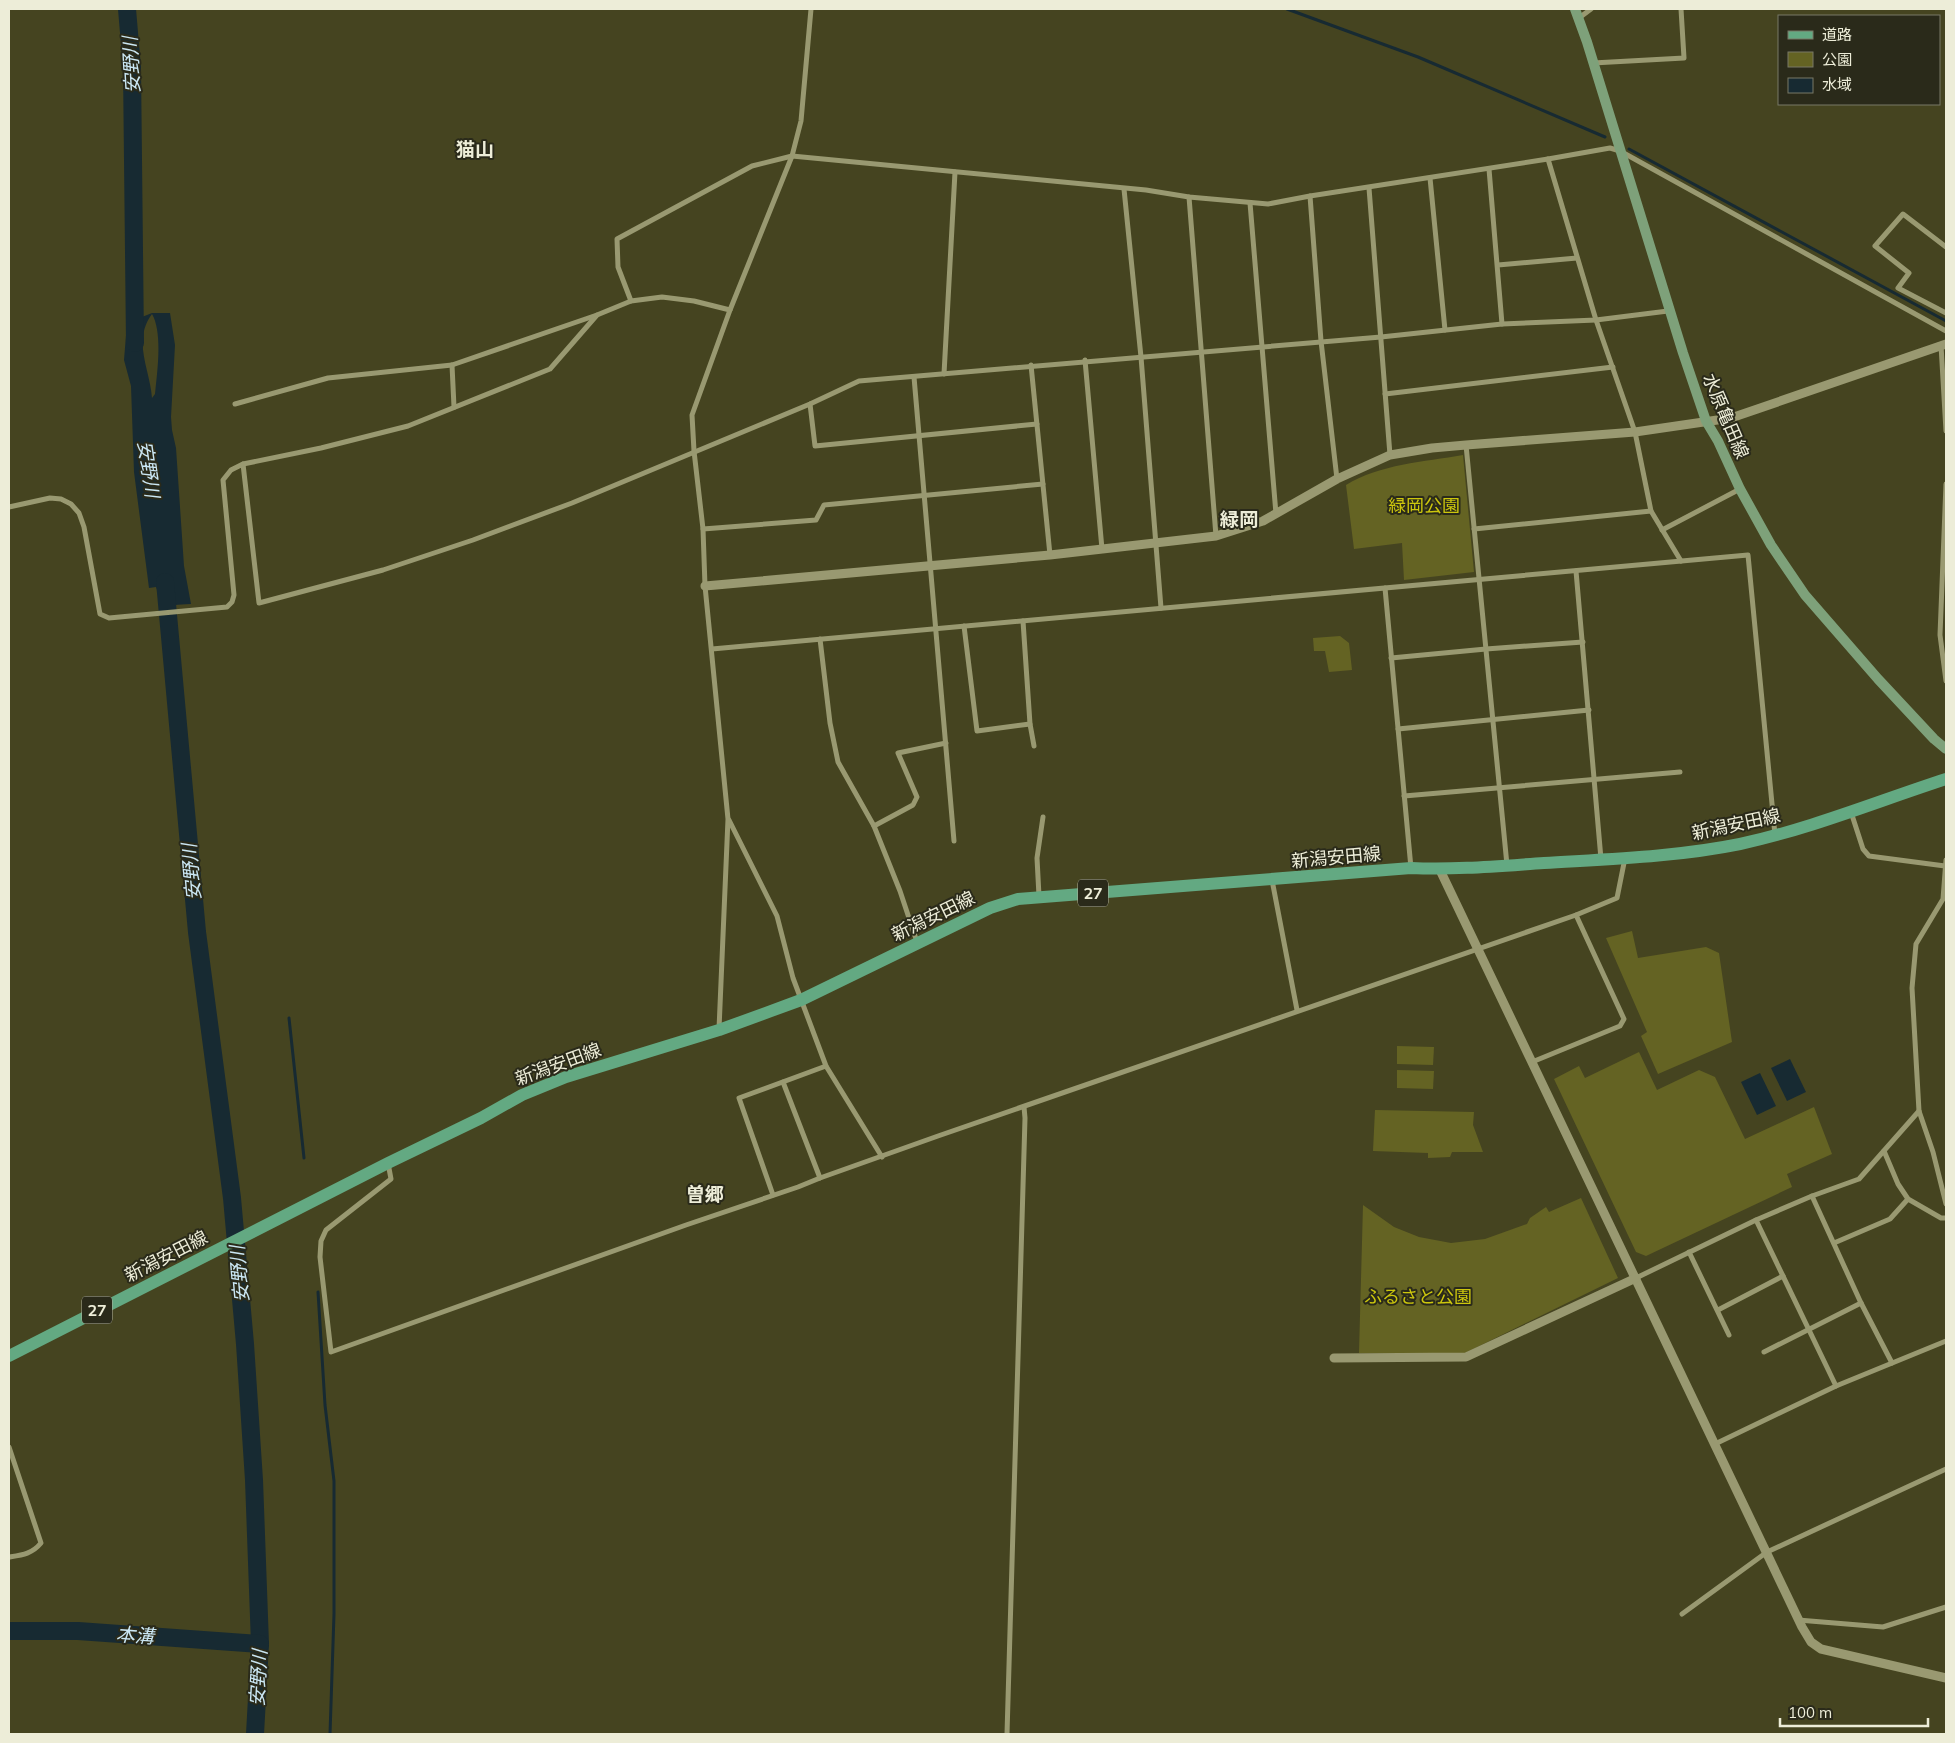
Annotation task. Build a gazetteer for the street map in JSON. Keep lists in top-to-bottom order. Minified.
{"streets":{"main road":["水原亀田線","新潟安田線","27"]},"districts":["猫山","緑岡","曽郷"],"water":["安野川","本溝"],"parks":["緑岡公園","ふるさと公園"],"legend":["道路","公園","水域"],"scale_bar":"100 m"}
